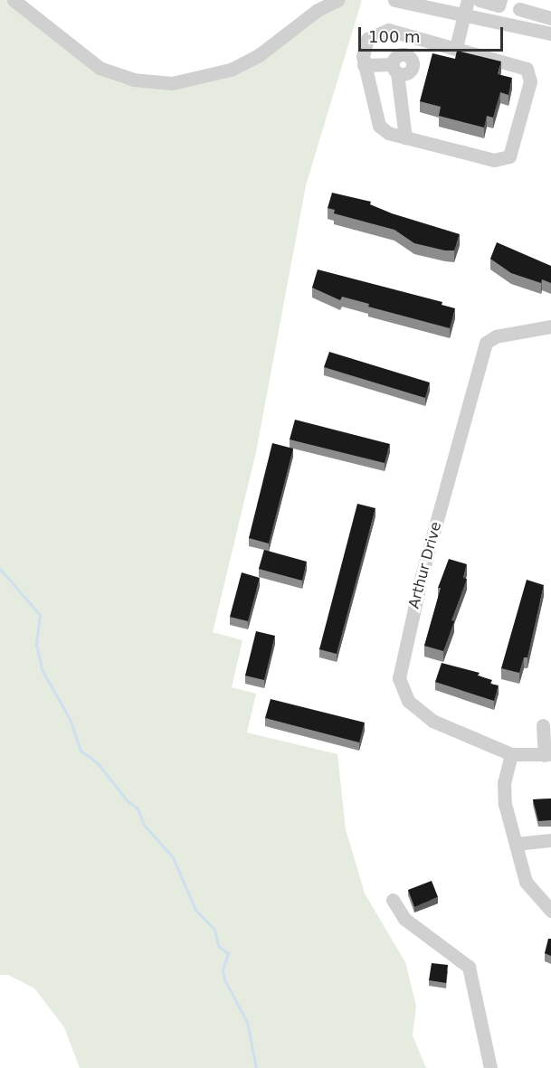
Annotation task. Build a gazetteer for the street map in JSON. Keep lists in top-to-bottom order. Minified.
{"streets":{"street":["Arthur Drive"]},"scale_bar":"100 m"}
